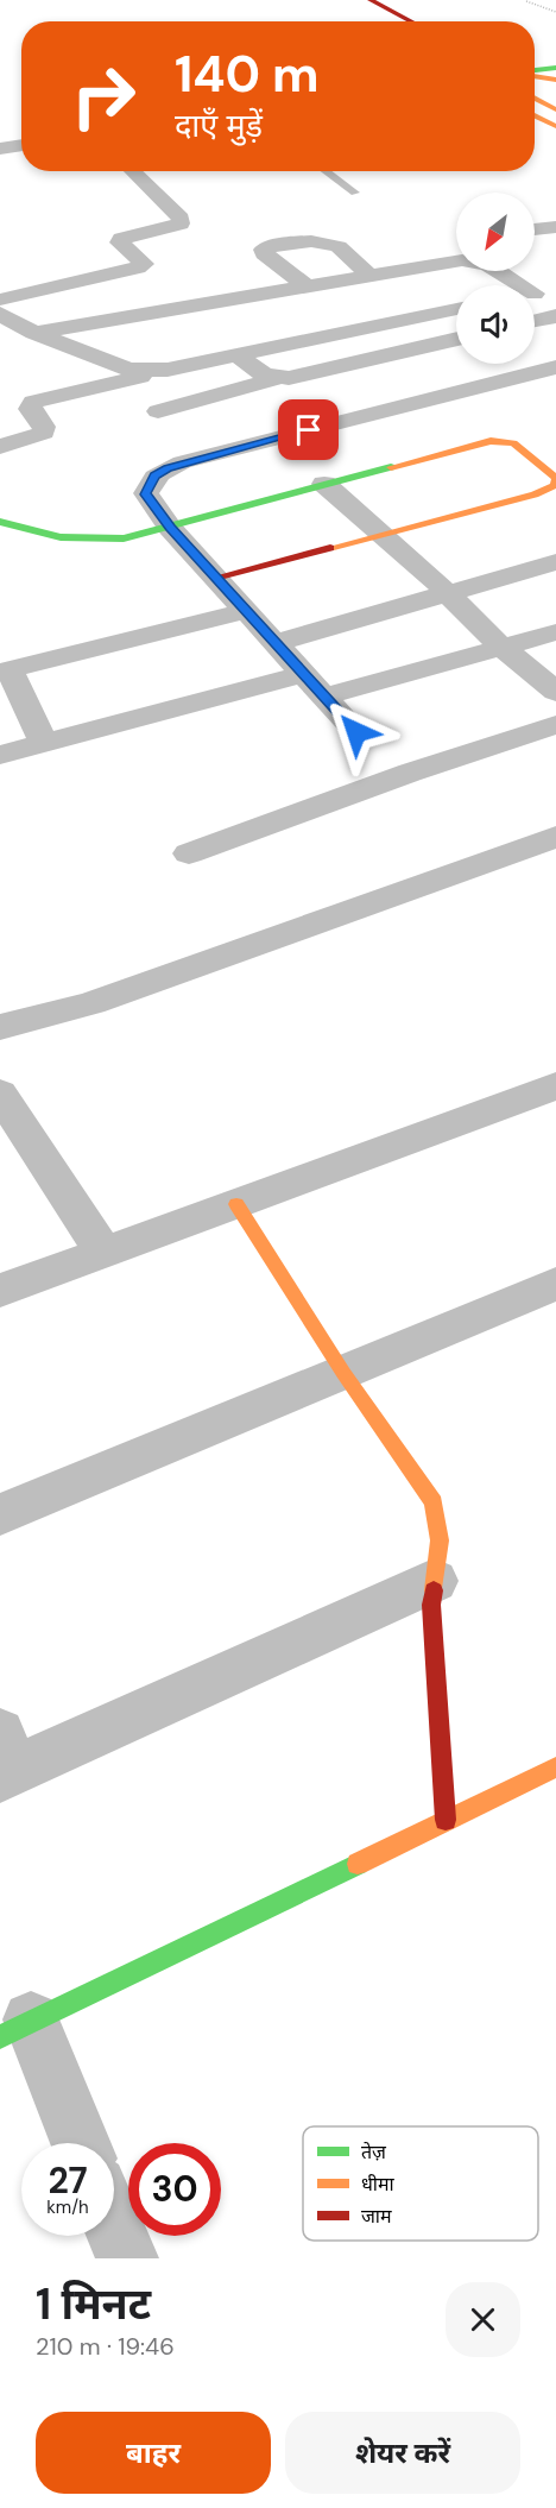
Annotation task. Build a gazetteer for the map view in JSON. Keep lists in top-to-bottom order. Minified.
{"legend":["तेज़","धीमा","जाम"],"north":"bottom left","page":{"turn":["140 m","दाएँ मुड़ें"],"speed":"27 km/h","limit":"30","heading":["1 मिनट","210 m · 19:46"],"buttons":["बाहर","शेयर करें"]}}
